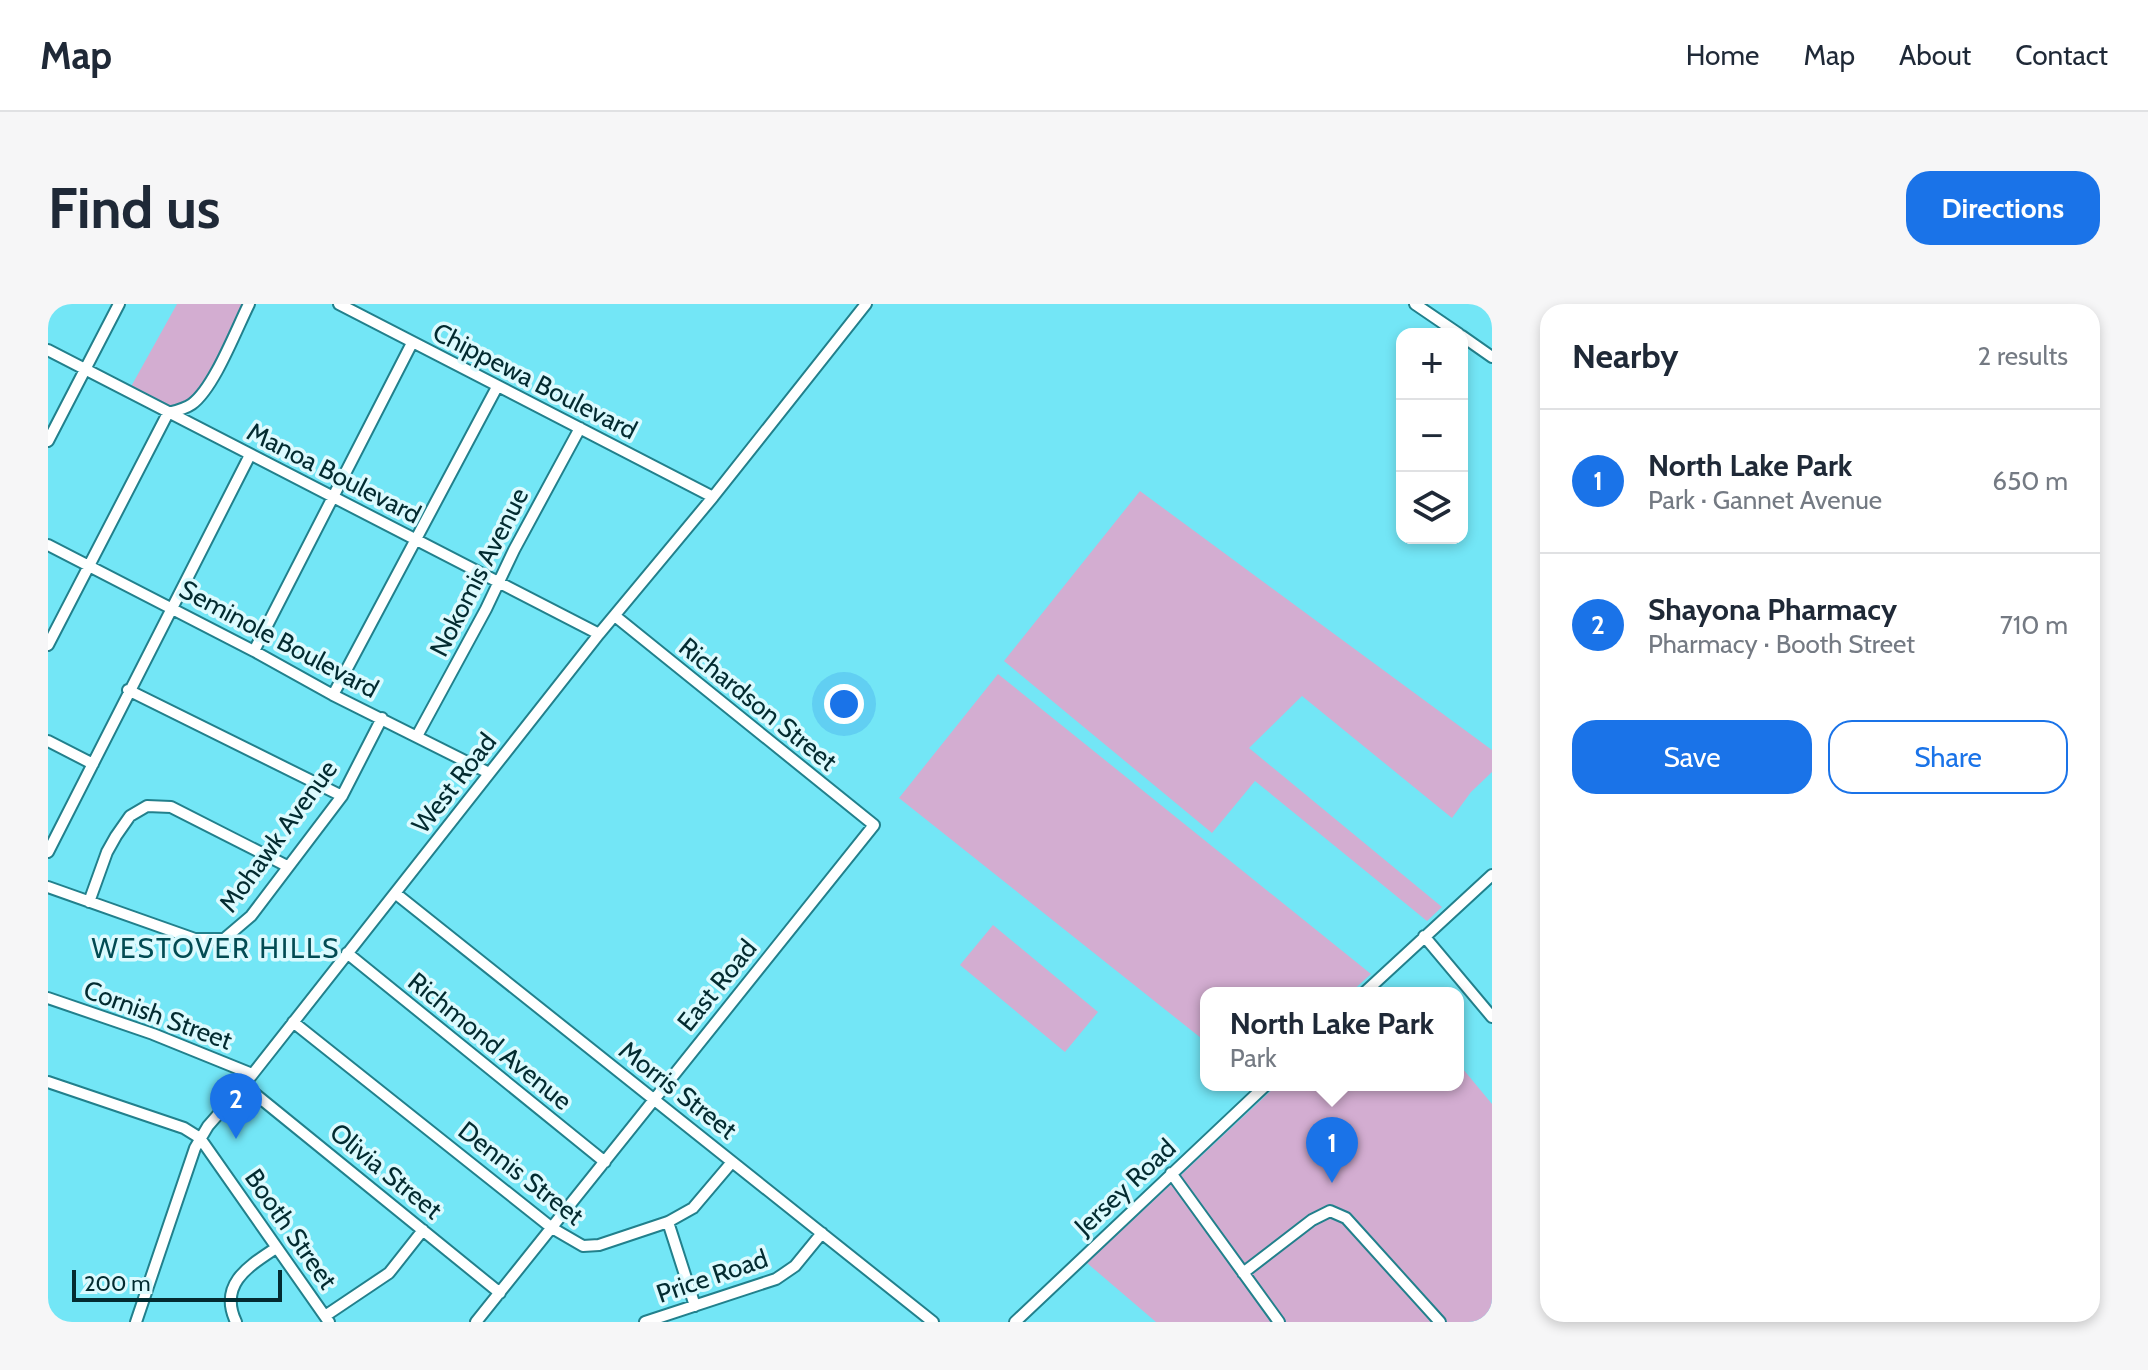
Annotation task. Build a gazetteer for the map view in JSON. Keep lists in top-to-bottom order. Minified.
{"streets":{"street":["Chippewa Boulevard","Manoa Boulevard","Nokomis Avenue","Seminole Boulevard","Richardson Street","West Road","Mohawk Avenue","East Road","Cornish Street","Richmond Avenue","Morris Street","Olivia Street","Dennis Street","Jersey Road","Booth Street","Price Road"]},"crossings":[["Chippewa Boulevard","Nokomis Avenue"],["Chippewa Boulevard","West Road"],["Manoa Boulevard","Nokomis Avenue"],["Manoa Boulevard","West Road"],["Nokomis Avenue","Seminole Boulevard"],["Seminole Boulevard","West Road"],["Seminole Boulevard","Mohawk Avenue"],["Richardson Street","West Road"],["Richardson Street","East Road"],["West Road","Cornish Street"],["West Road","Richmond Avenue"],["West Road","Morris Street"],["West Road","Olivia Street"],["West Road","Dennis Street"],["West Road","Booth Street"],["East Road","Richmond Avenue"],["East Road","Morris Street"],["East Road","Olivia Street"],["East Road","Dennis Street"],["Morris Street","Dennis Street"],["Morris Street","Price Road"]],"districts":["WESTOVER HILLS"],"scale_bar":"200 m","page":{"header":"Map","nav":["Home","Map","About","Contact"],"buttons":["Directions",["Save","Share"]],"title":"Find us","heading":["Nearby","2 results"],"map_buttons":["+","−"],"list":[{"mark":"1","name":"North Lake Park","note":"Park · Gannet Avenue","value":"650 m"},{"mark":"2","name":"Shayona Pharmacy","note":"Pharmacy · Booth Street","value":"710 m"}],"popup":["North Lake Park","Park"],"pins":["2","1"],"scale":"200 m"}}
